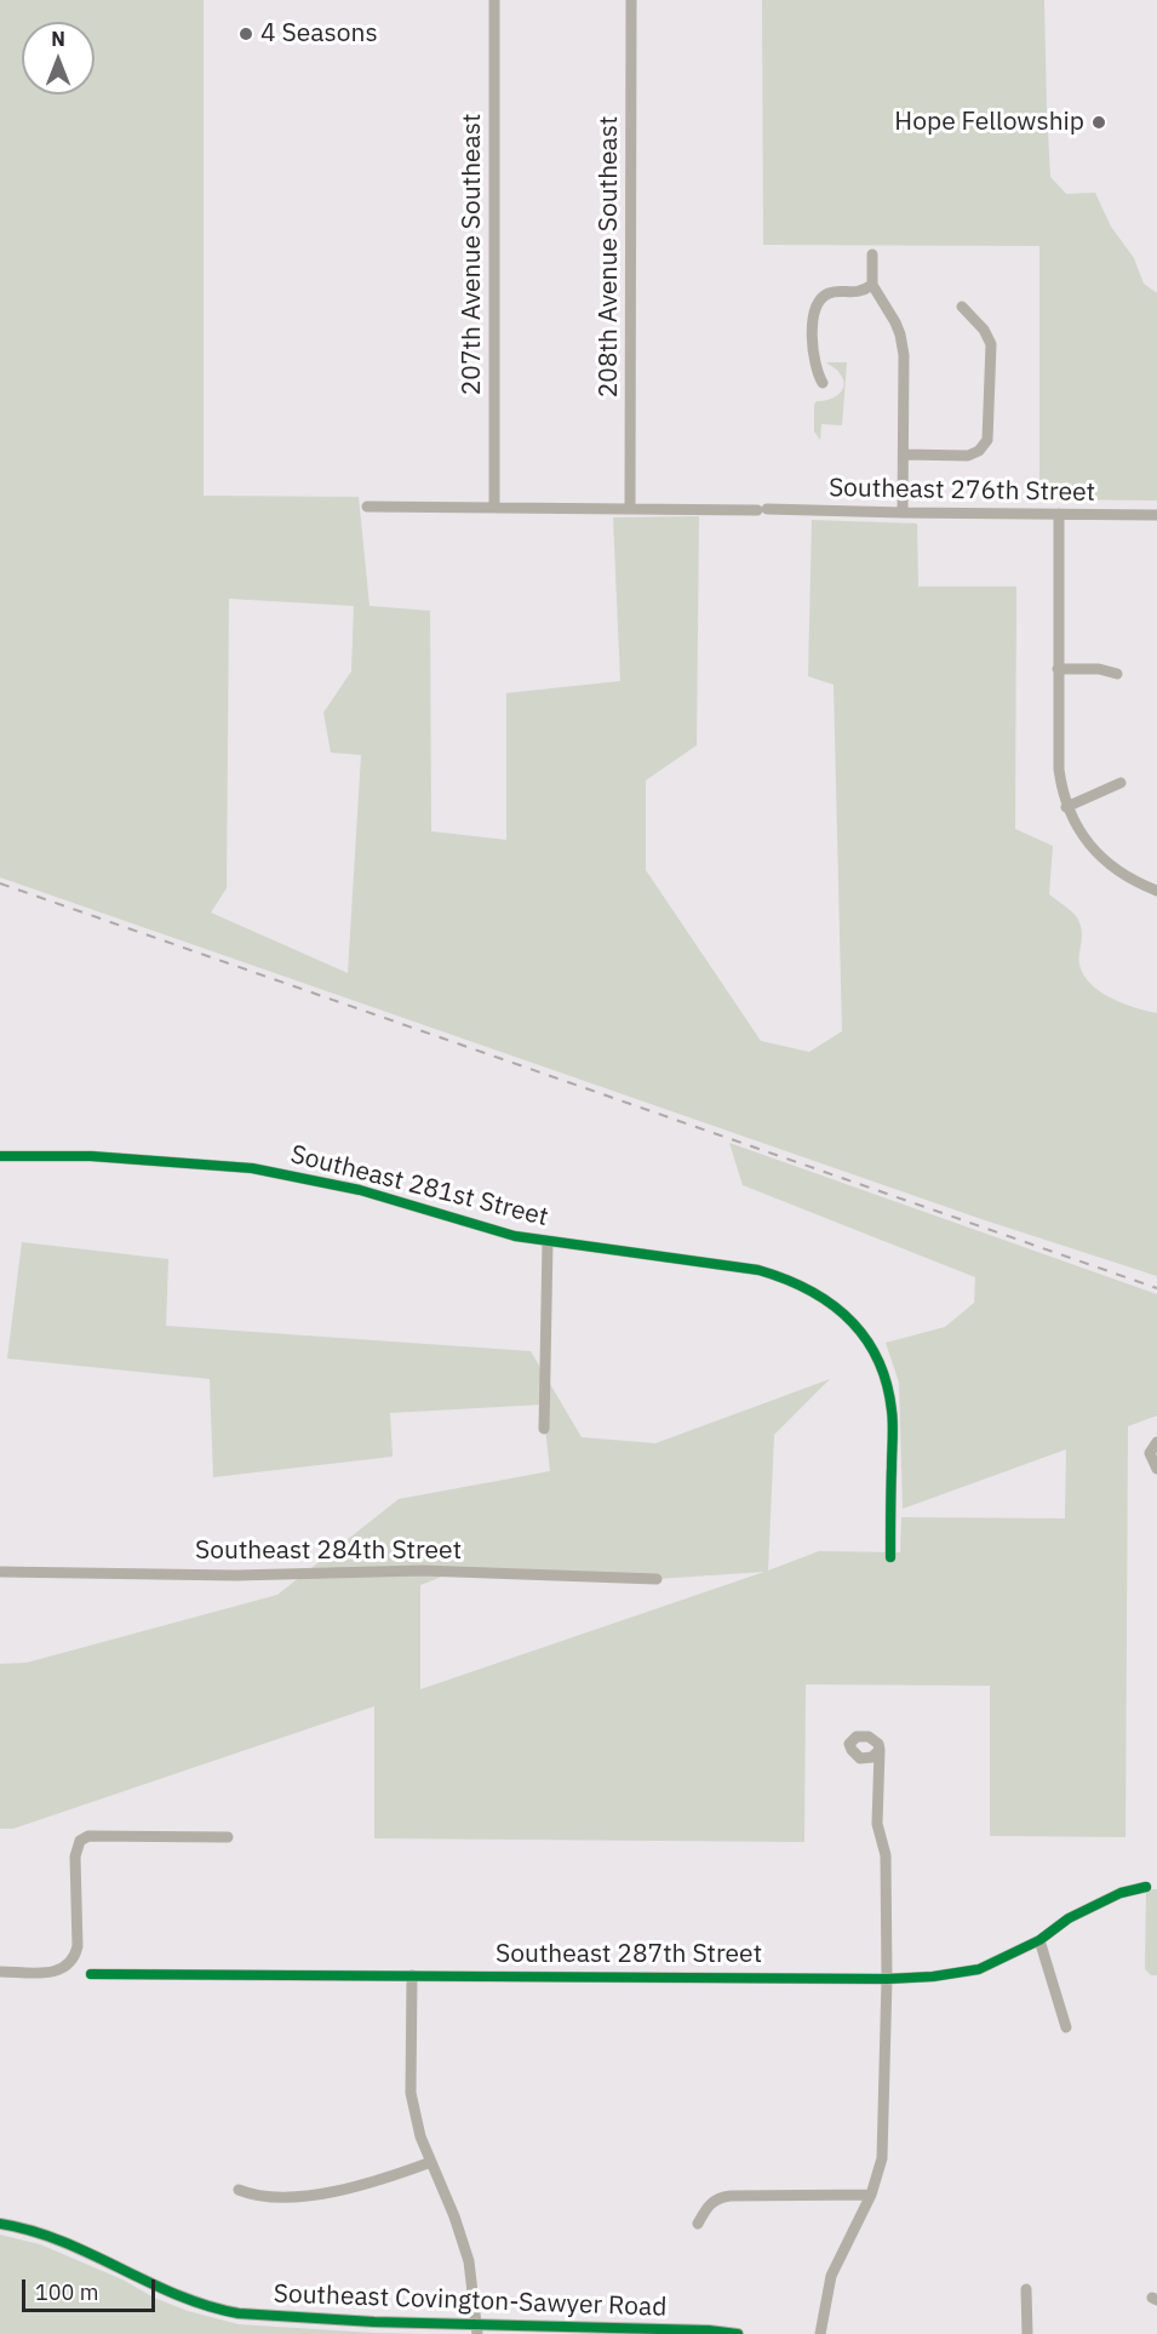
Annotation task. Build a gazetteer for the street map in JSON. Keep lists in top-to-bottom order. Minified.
{"streets":{"street":["207th Avenue Southeast","208th Avenue Southeast","Southeast 276th Street","Southeast 281st Street","Southeast 284th Street","Southeast 287th Street","Southeast Covington-Sawyer Road"]},"crossings":[["207th Avenue Southeast","Southeast 276th Street"],["208th Avenue Southeast","Southeast 276th Street"]],"places":["4 Seasons","Hope Fellowship"],"scale_bar":"100 m","north":"top"}
